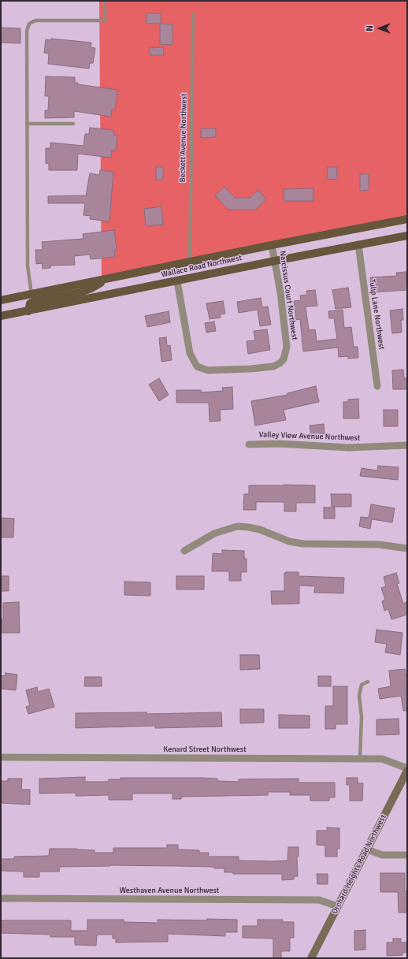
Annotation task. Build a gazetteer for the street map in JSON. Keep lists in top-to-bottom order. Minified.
{"streets":{"main road":["Wallace Road Northwest","Orchard Heights Road Northwest"],"street":["Narcissus Court Northwest","Tulip Lane Northwest","Valley View Avenue Northwest","Kenard Street Northwest","Westhaven Avenue Northwest"],"lane":["Beckett Avenue Northwest"]},"crossings":[["Beckett Avenue Northwest","Wallace Road Northwest"],["Wallace Road Northwest","Narcissus Court Northwest"],["Wallace Road Northwest","Tulip Lane Northwest"],["Kenard Street Northwest","Orchard Heights Road Northwest"],["Orchard Heights Road Northwest","Westhaven Avenue Northwest"]],"north":"left"}
